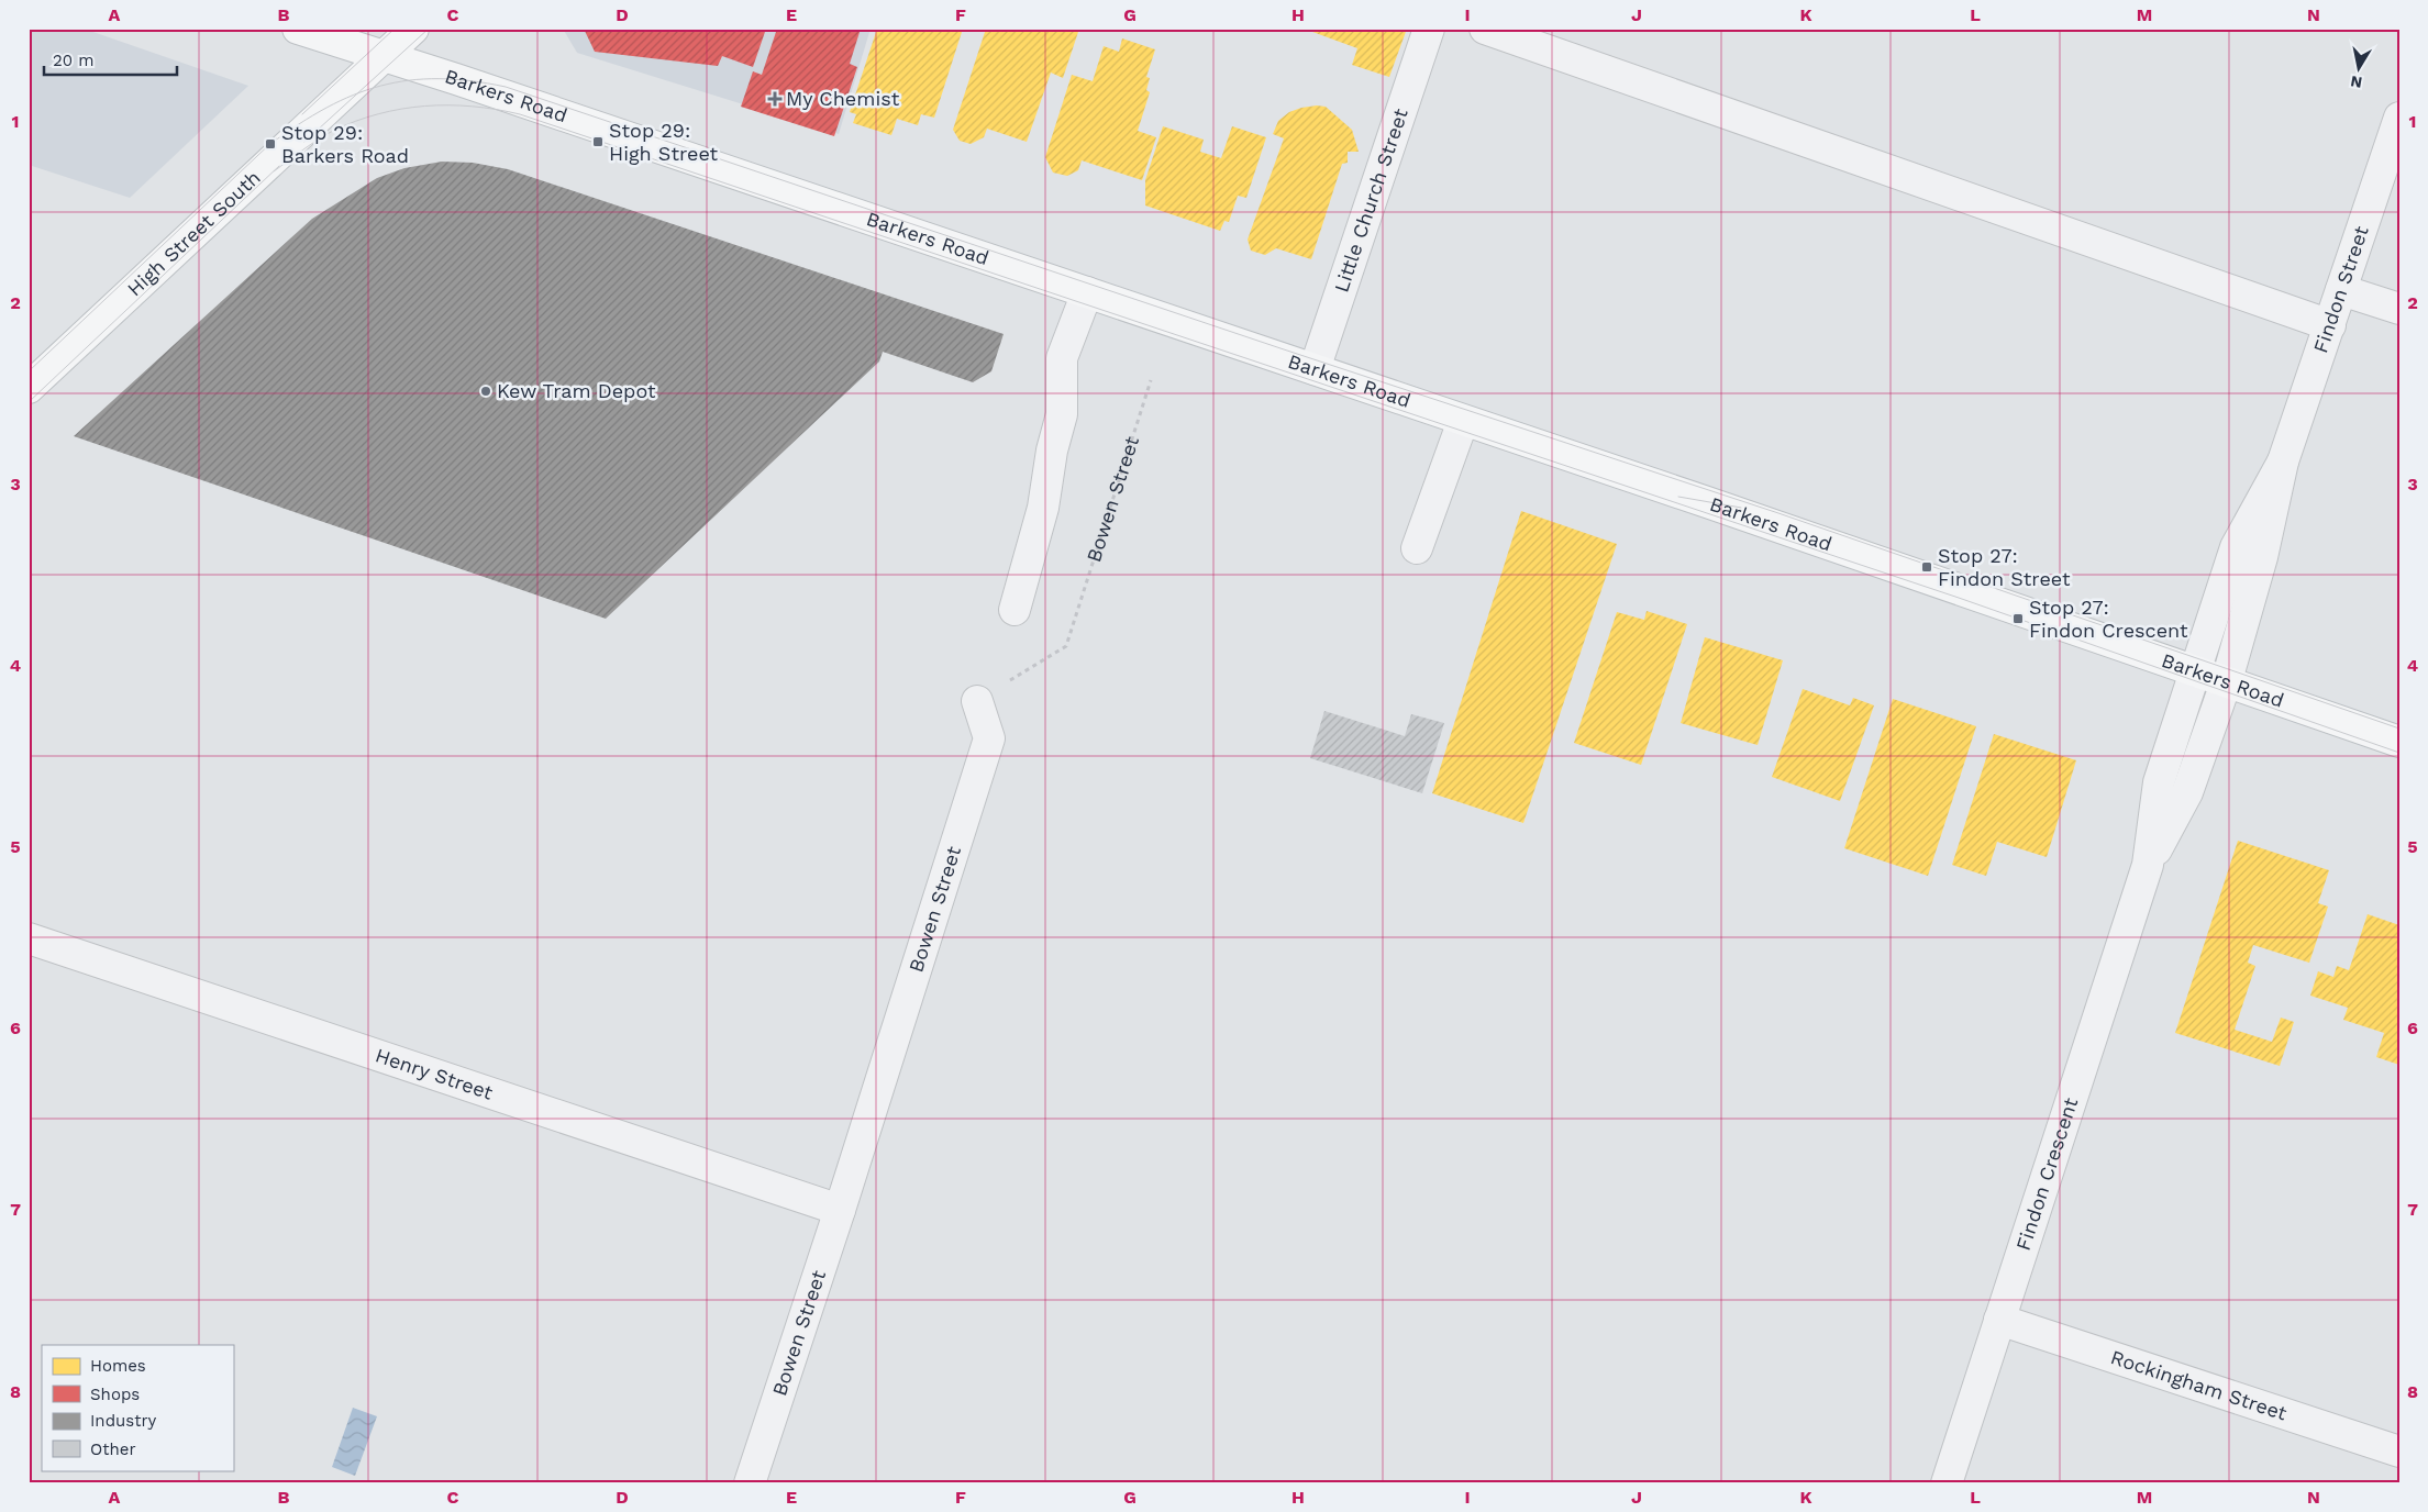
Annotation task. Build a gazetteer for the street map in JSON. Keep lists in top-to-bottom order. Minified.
{"streets":{"main road":["Barkers Road","High Street South"],"street":["Little Church Street","Findon Street","Bowen Street","Henry Street","Findon Crescent","Rockingham Street"]},"crossings":[["Barkers Road","Little Church Street"],["Barkers Road","High Street South"],["Barkers Road","Findon Street"],["Barkers Road","Findon Crescent"],["Findon Street","Findon Crescent"],["Bowen Street","Henry Street"],["Findon Crescent","Rockingham Street"]],"places":{"health":["My Chemist"],"transit":["Stop 29: High Street","Stop 29: Barkers Road","Stop 27: Findon Street","Stop 27: Findon Crescent"],"other":["Kew Tram Depot"]},"legend":["Homes","Shops","Industry","Other"],"scale_bar":"20 m","north":"bottom","grid":{"columns":["A","B","C","D","E","F","G","H","I","J","K","L","M","N"],"rows":["1","2","3","4","5","6","7","8"]}}
